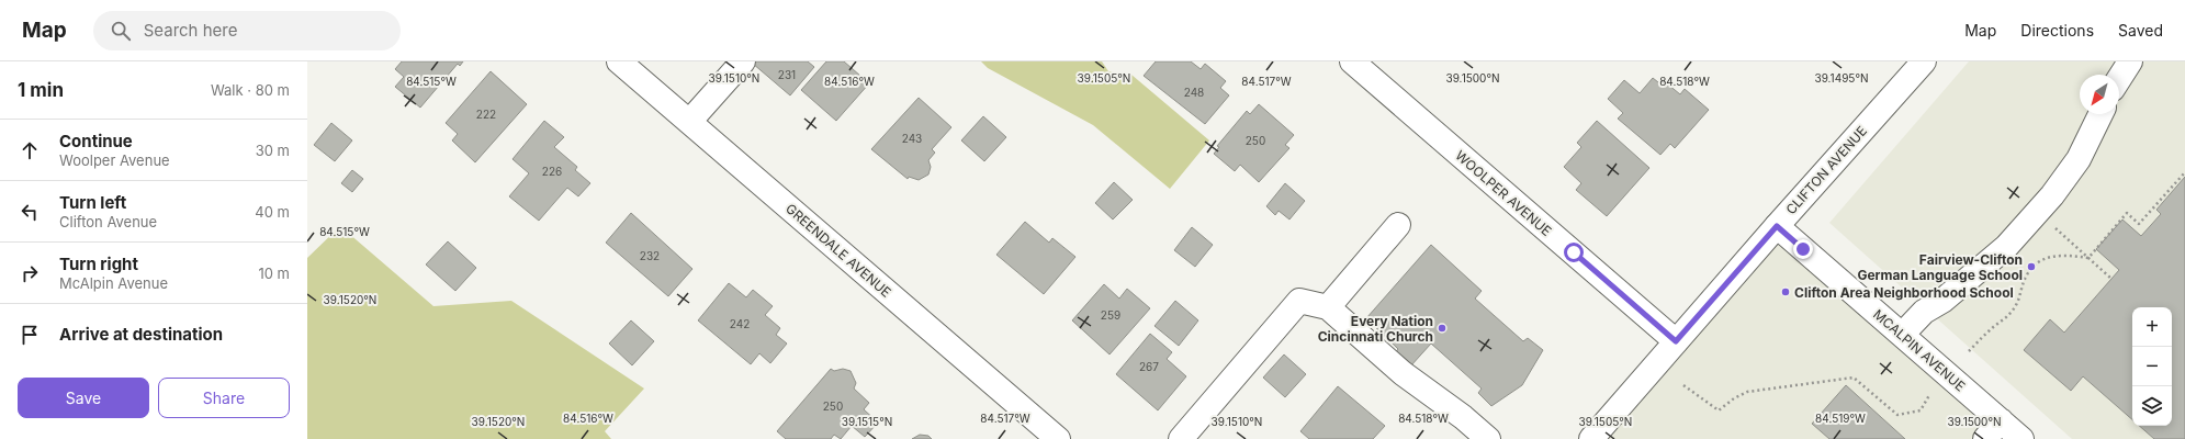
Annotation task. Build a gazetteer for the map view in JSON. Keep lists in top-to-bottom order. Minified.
{"streets":{"street":["CLIFTON AVENUE","WOOLPER AVENUE","GREENDALE AVENUE","MCALPIN AVENUE"]},"crossings":[["CLIFTON AVENUE","WOOLPER AVENUE"],["CLIFTON AVENUE","MCALPIN AVENUE"]],"places":["Fairview-Clifton German Language School","Clifton Area Neighborhood School","Every Nation Cincinnati Church"],"house_numbers":["231","248","222","243","250","226","232","259","242","267","250"],"north":"bottom left","page":{"header":"Map","search":"Search here","nav":["Map","Directions","Saved"],"heading":["1 min","Walk · 80 m"],"list":[["Continue","Woolper Avenue","30 m"],["Turn left","Clifton Avenue","40 m"],["Turn right","McAlpin Avenue","10 m"],"Arrive at destination"],"map_buttons":["+","−"],"buttons":["Save","Share"]},"coordinates":["39.1510°N","39.1505°N","39.1500°N","39.1495°N","84.515°W","84.518°W","84.516°W","84.517°W","39.1520°N","84.519°W","39.1515°N"]}
